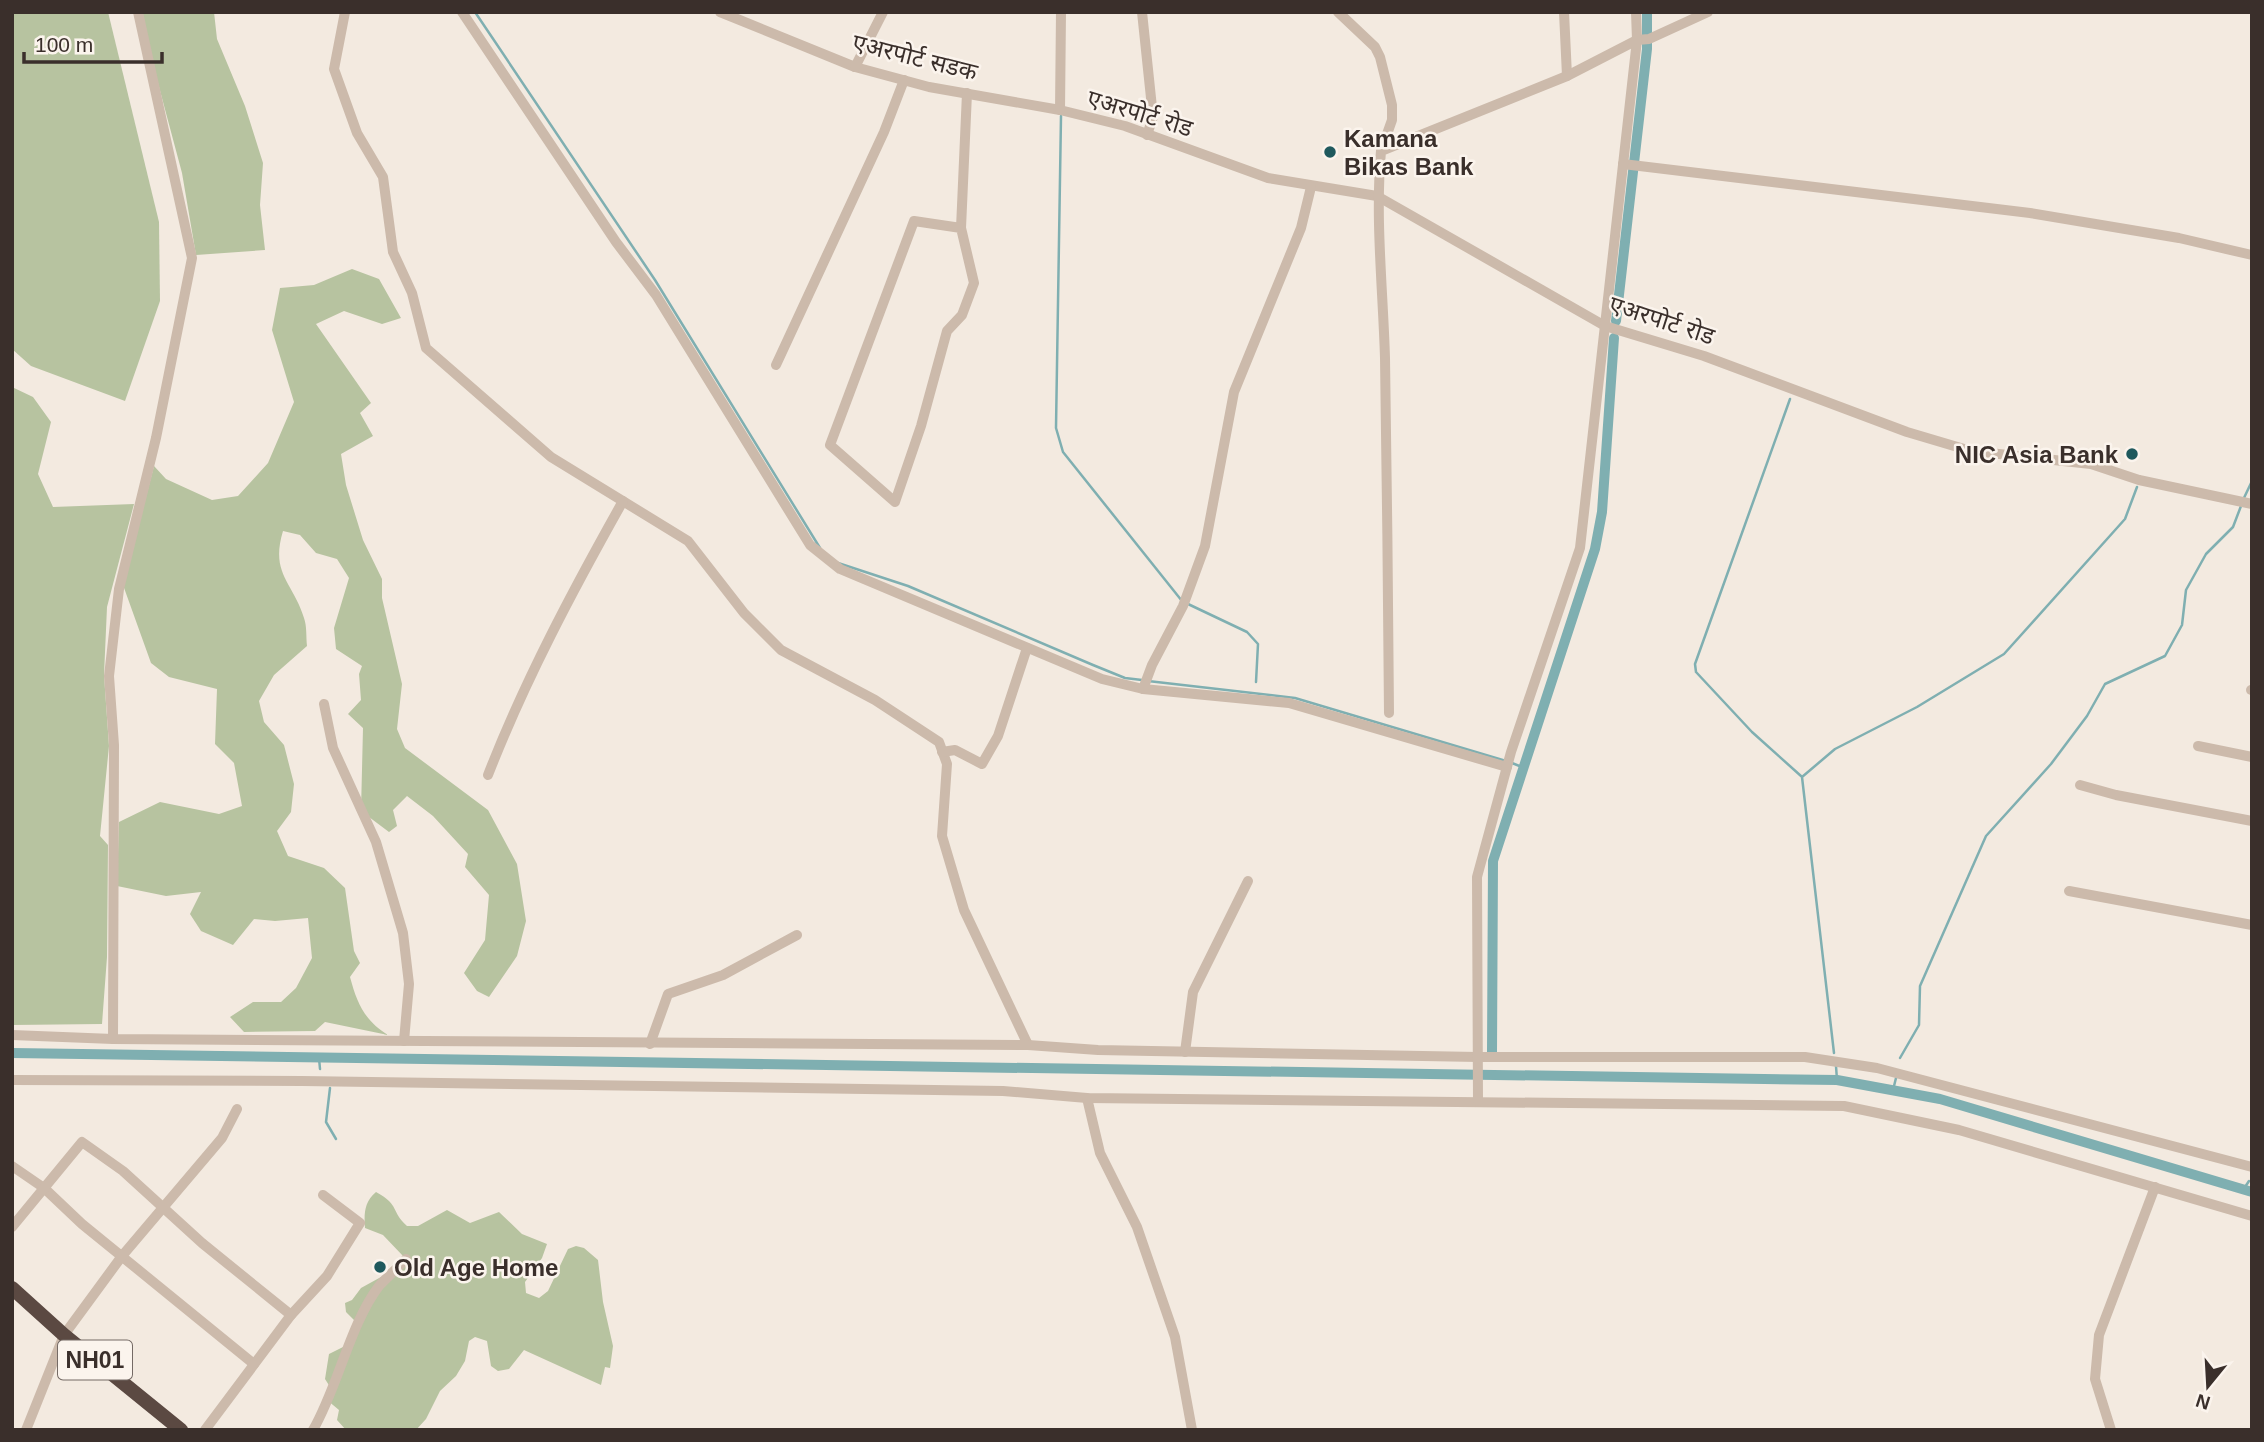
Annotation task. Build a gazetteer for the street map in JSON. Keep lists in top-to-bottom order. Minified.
{"streets":{"highway":["NH01"],"street":["एअरपोर्ट सडक","एअरपोर्ट रोड"]},"crossings":[["एअरपोर्ट सडक","एअरपोर्ट रोड"]],"places":["Kamana Bikas Bank","NIC Asia Bank","Old Age Home"],"scale_bar":"100 m","north":"bottom"}
